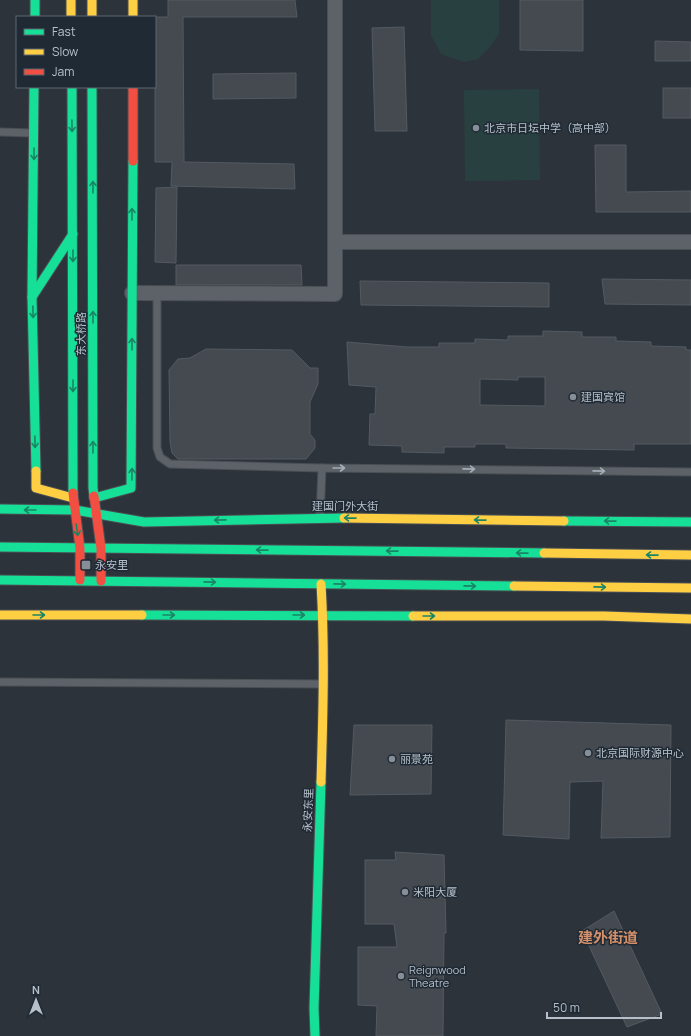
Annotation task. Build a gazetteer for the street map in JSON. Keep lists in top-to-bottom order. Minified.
{"streets":{"main road":["东大桥路","建国门外大街","永安东里"]},"crossings":[["东大桥路","建国门外大街"]],"districts":["建外街道"],"places":{"other":["北京市日坛中学（高中部）","建国宾馆","北京国际财源中心","丽景苑","米阳大厦","Reignwood Theatre"],"transit":["永安里"]},"legend":["Fast","Slow","Jam"],"scale_bar":"50 m","north":"top"}
